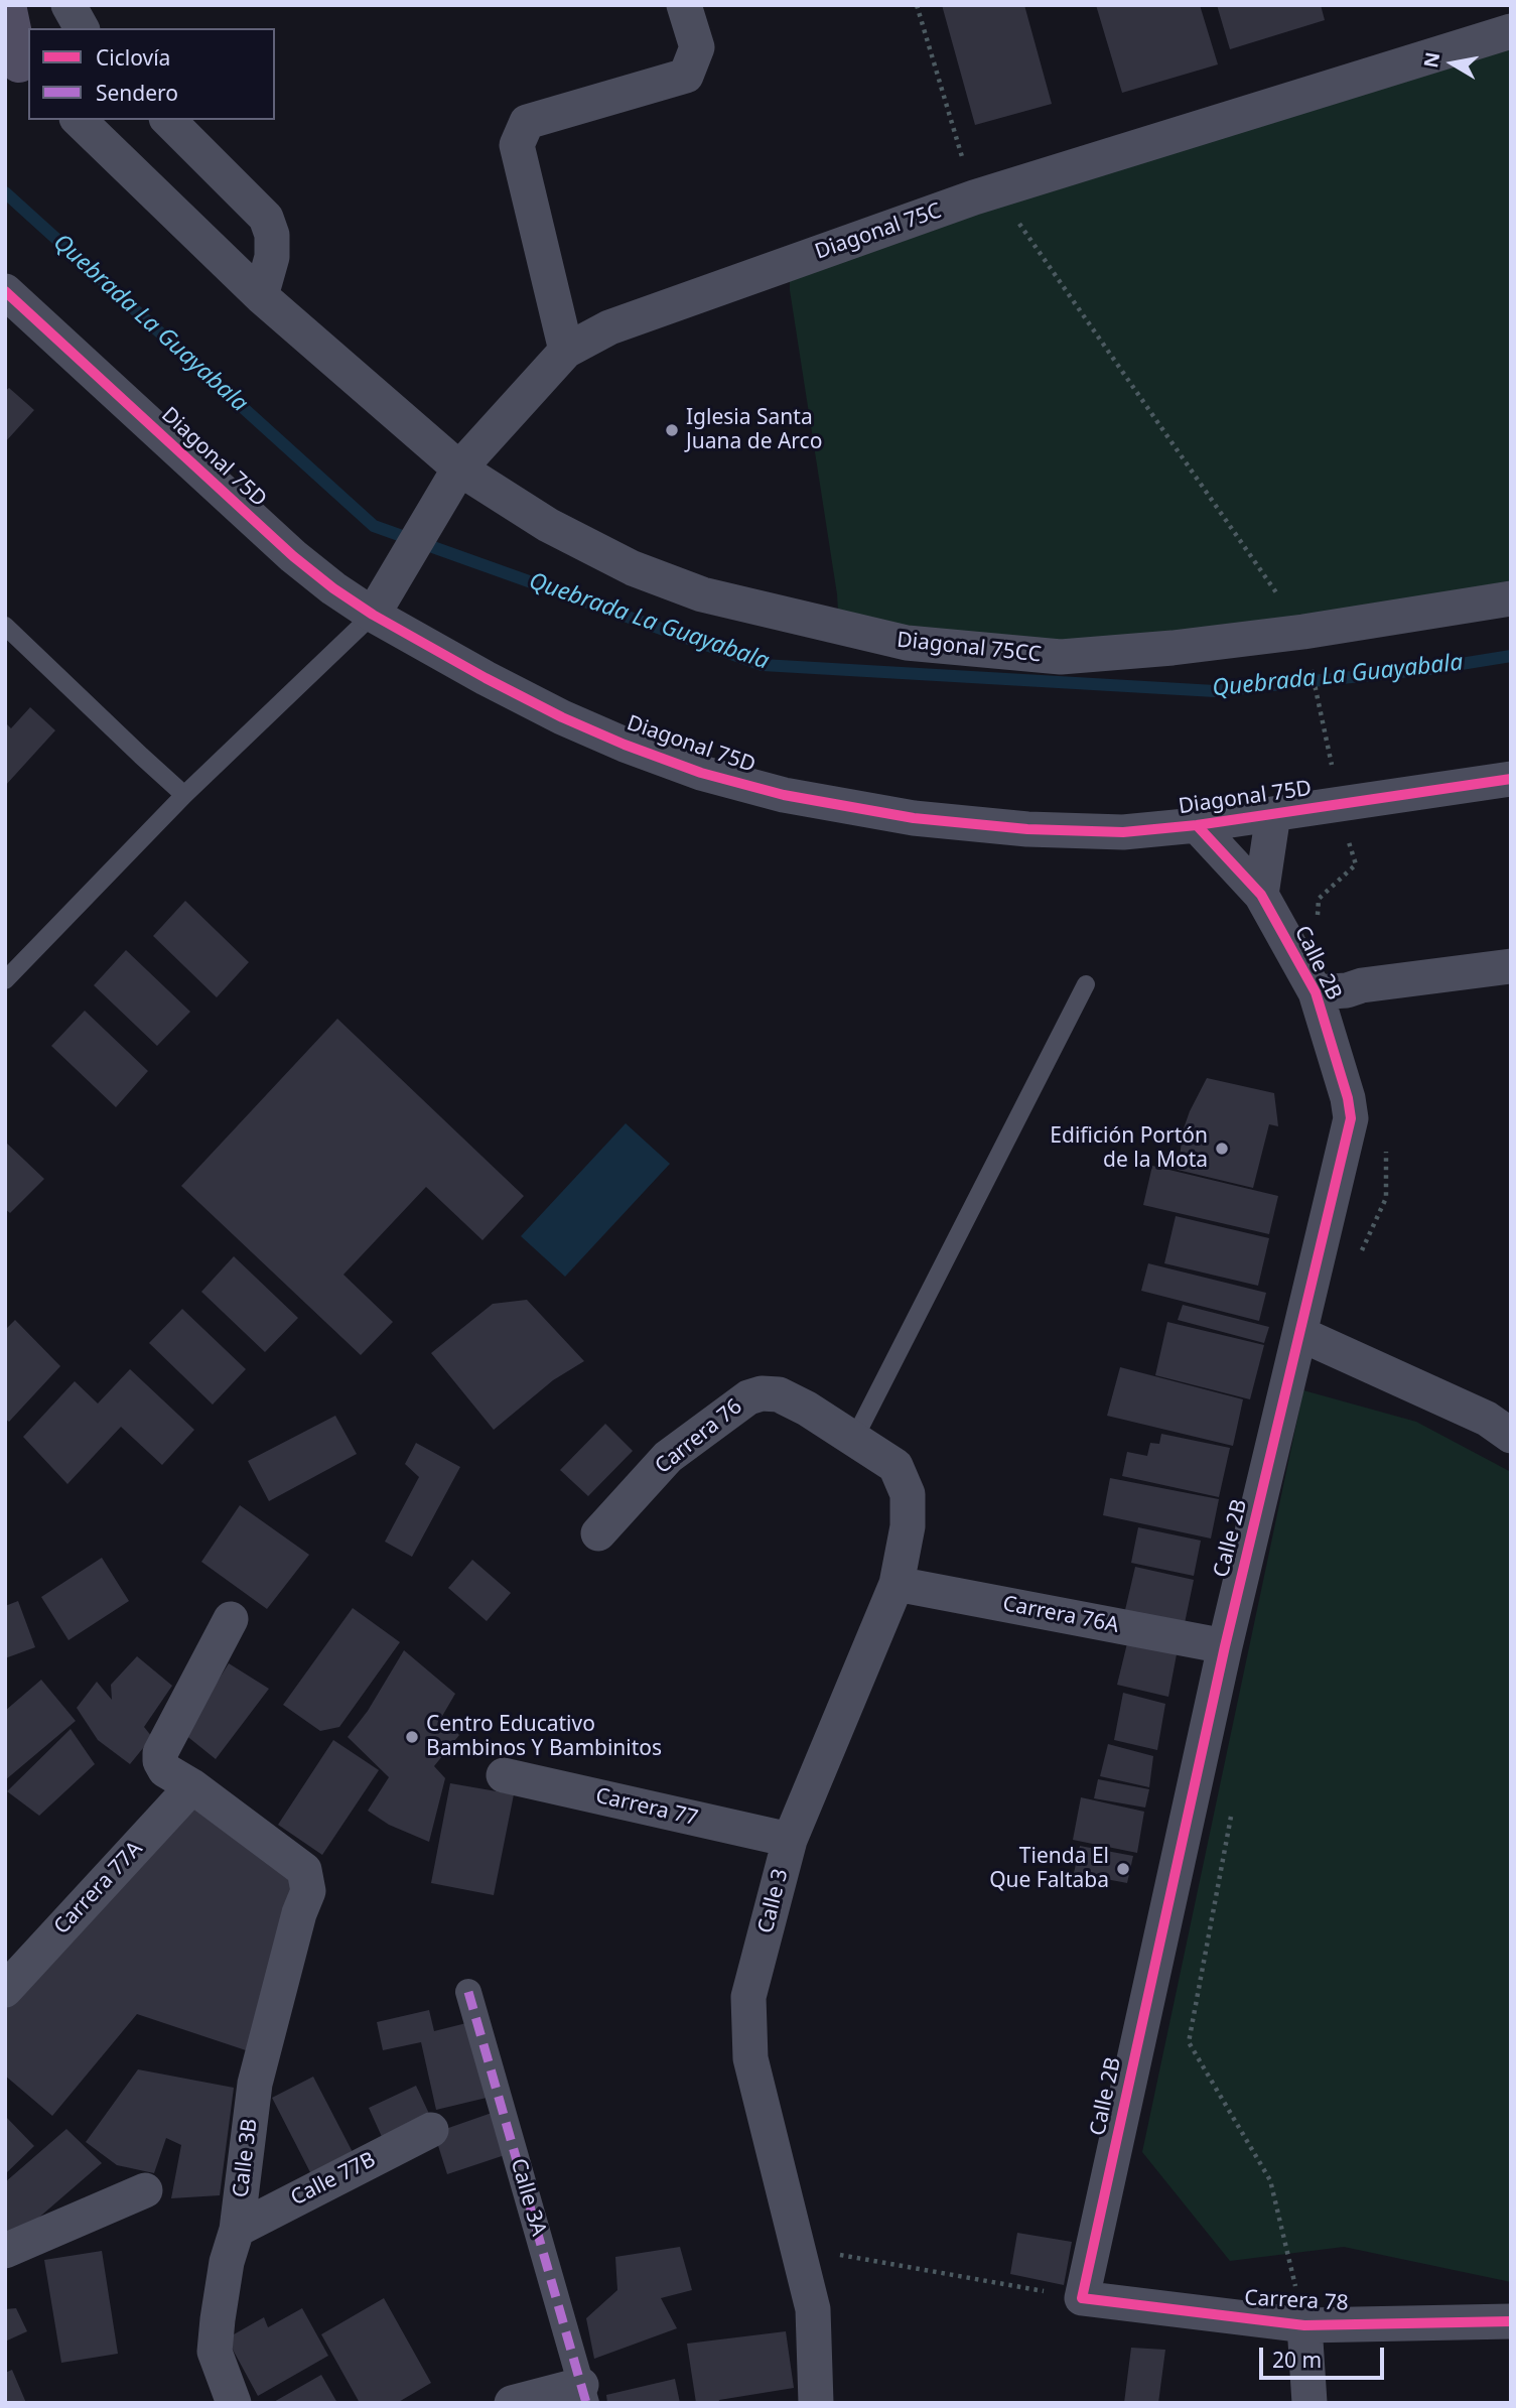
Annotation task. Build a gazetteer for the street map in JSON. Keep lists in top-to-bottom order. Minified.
{"streets":{"street":["Diagonal 75C","Diagonal 75D","Diagonal 75CC","Calle 2B","Carrera 76","Carrera 76A","Carrera 77","Carrera 77A","Calle 3","Calle 3B","Calle 77B","Calle 3A","Carrera 78"]},"crossings":[["Diagonal 75C","Diagonal 75D"],["Diagonal 75C","Diagonal 75CC"],["Diagonal 75D","Calle 2B"],["Calle 2B","Carrera 76A"],["Calle 2B","Carrera 78"],["Carrera 76","Calle 3"],["Carrera 76A","Calle 3"],["Carrera 77","Calle 3"],["Carrera 77A","Calle 3B"],["Calle 3B","Calle 77B"]],"water":["Quebrada La Guayabala"],"places":["Iglesia Santa Juana de Arco","Edifición Portón de la Mota","Centro Educativo Bambinos Y Bambinitos","Tienda El Que Faltaba"],"legend":["Ciclovía","Sendero"],"scale_bar":"20 m","north":"left"}
